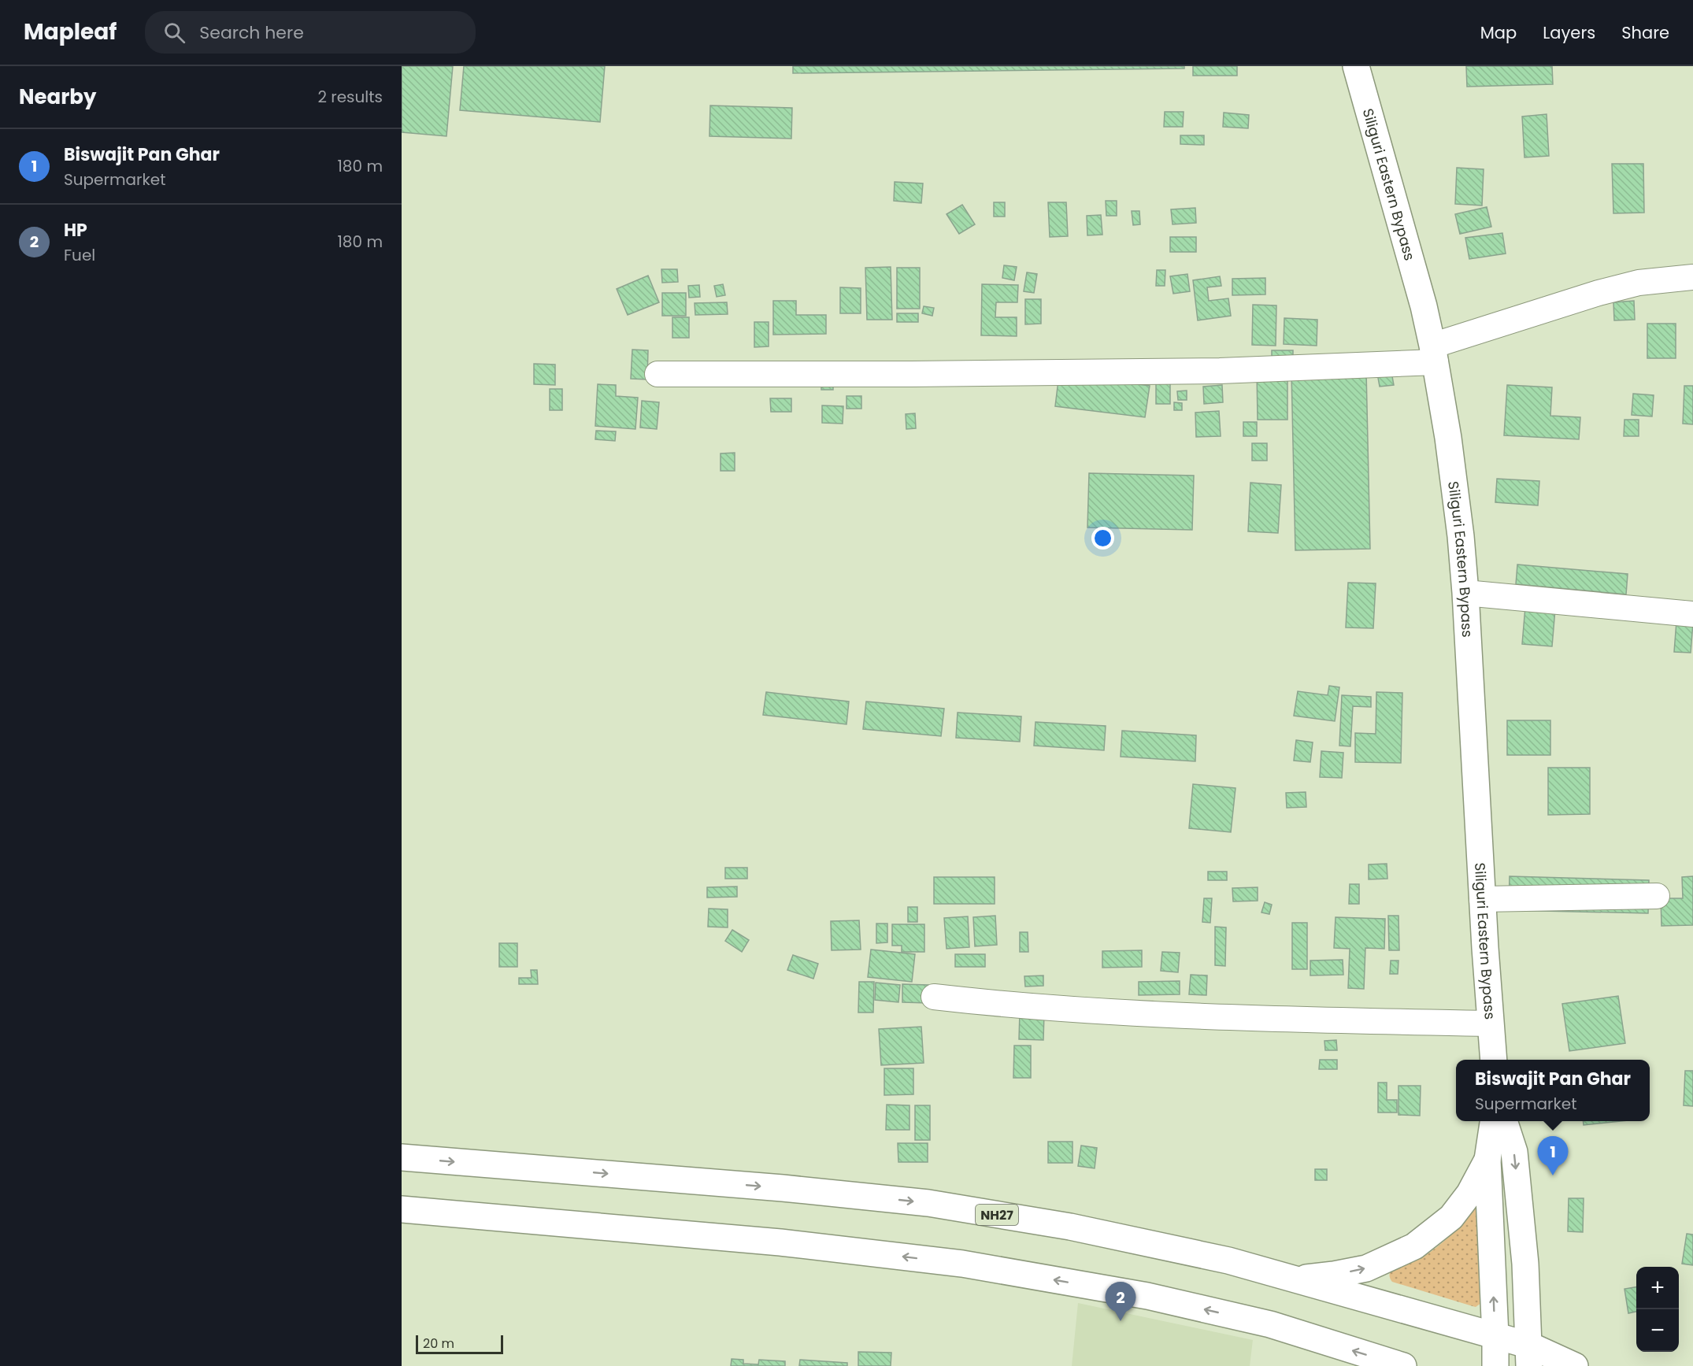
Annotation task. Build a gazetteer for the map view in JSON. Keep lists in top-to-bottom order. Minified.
{"streets":{"main road":["Siliguri Eastern Bypass","NH27"]},"scale_bar":"20 m","page":{"header":"Mapleaf","search":"Search here","nav":["Map","Layers","Share"],"heading":["Nearby","2 results"],"list":[{"mark":"1","name":"Biswajit Pan Ghar","note":"Supermarket","value":"180 m"},{"mark":"2","name":"HP","note":"Fuel","value":"180 m"}],"popup":["Biswajit Pan Ghar","Supermarket"],"pins":["1","2"],"map_buttons":["+","−"],"scale":"20 m"}}
